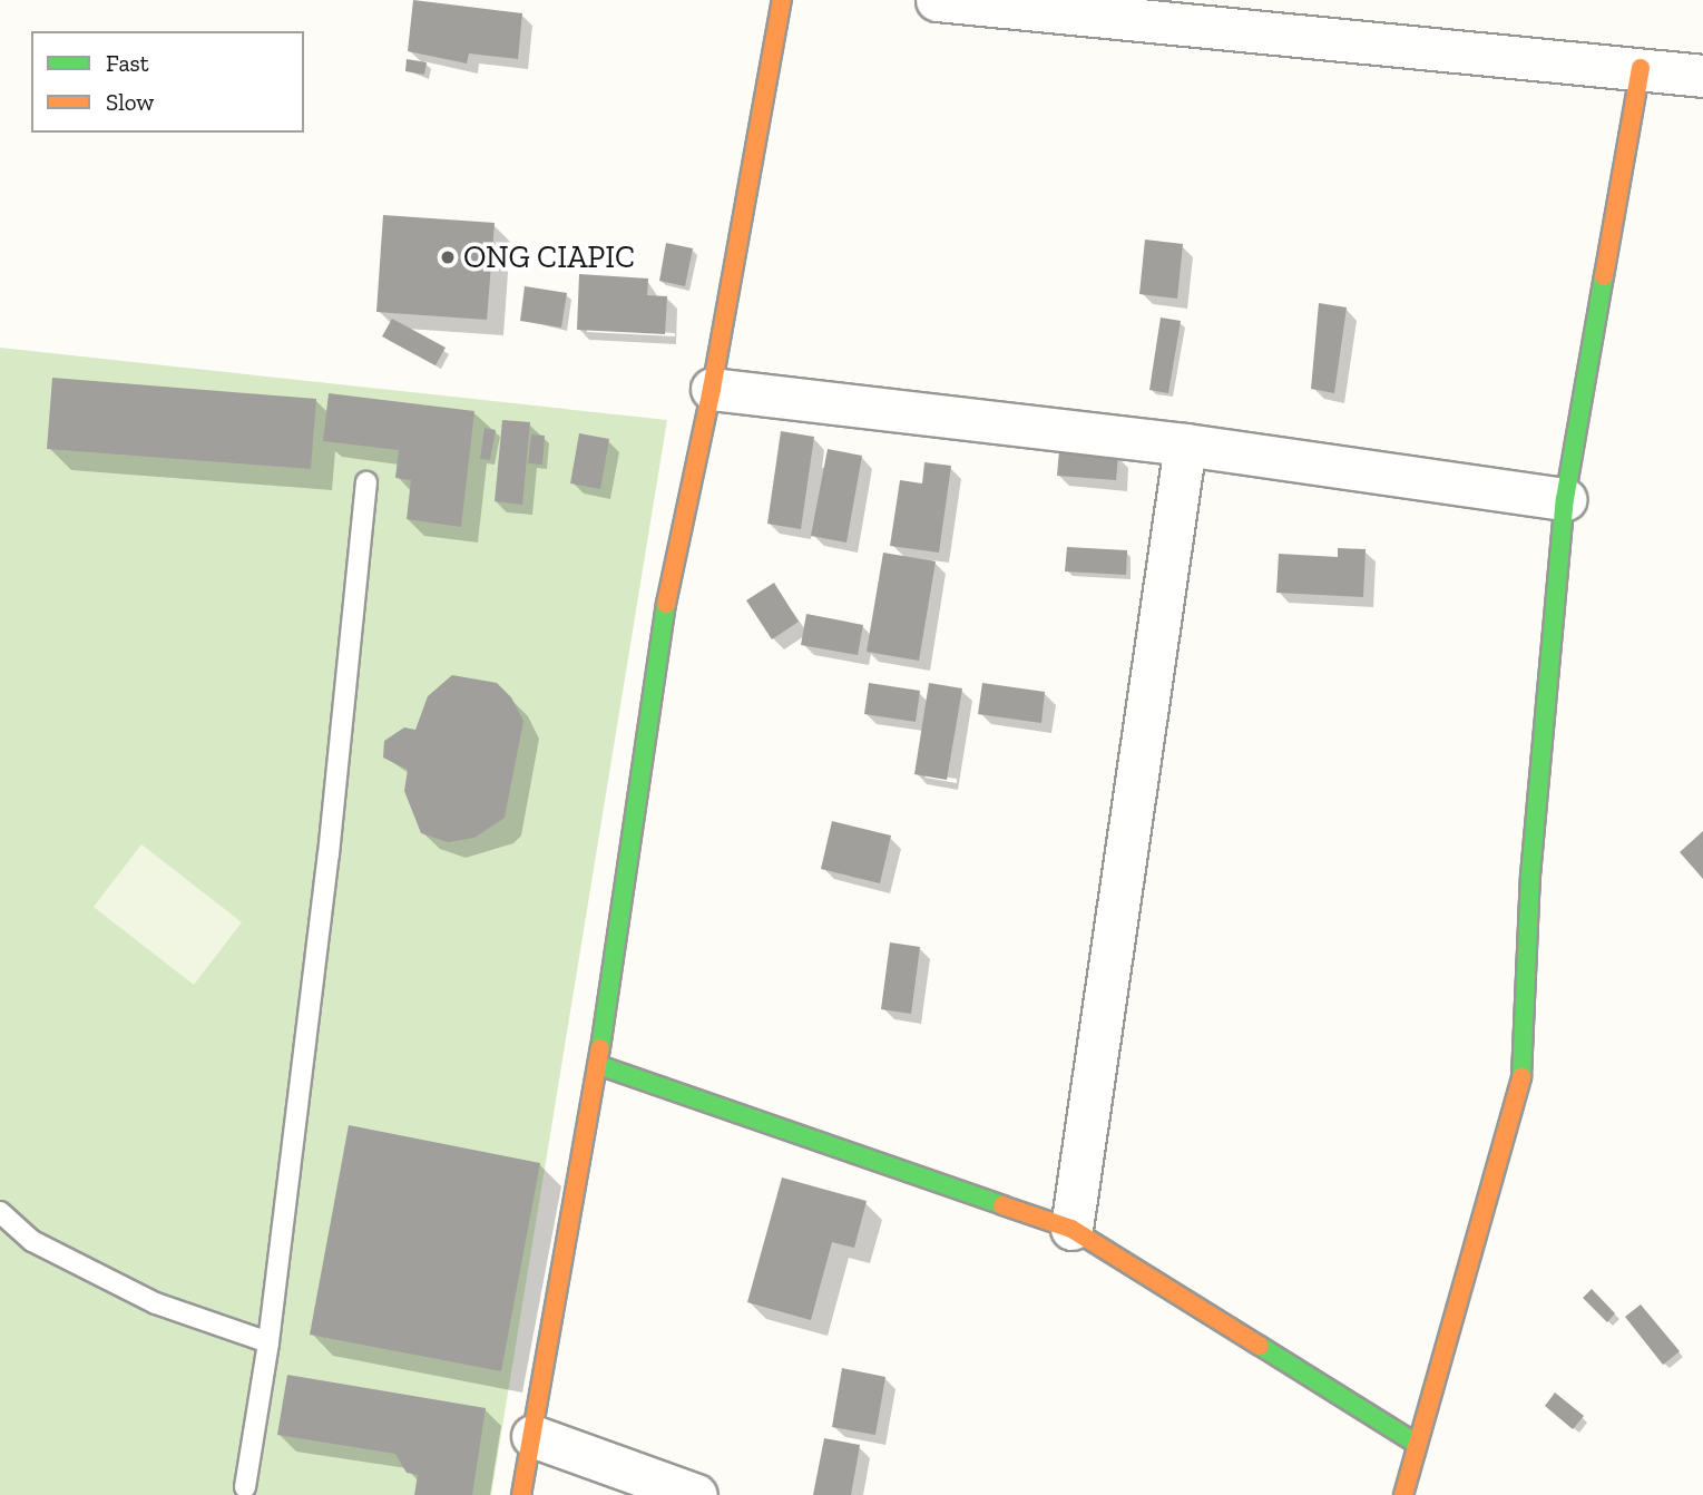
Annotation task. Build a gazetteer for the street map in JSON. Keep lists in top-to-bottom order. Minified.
{"places":["ONG CIAPIC"],"legend":["Fast","Slow"]}
